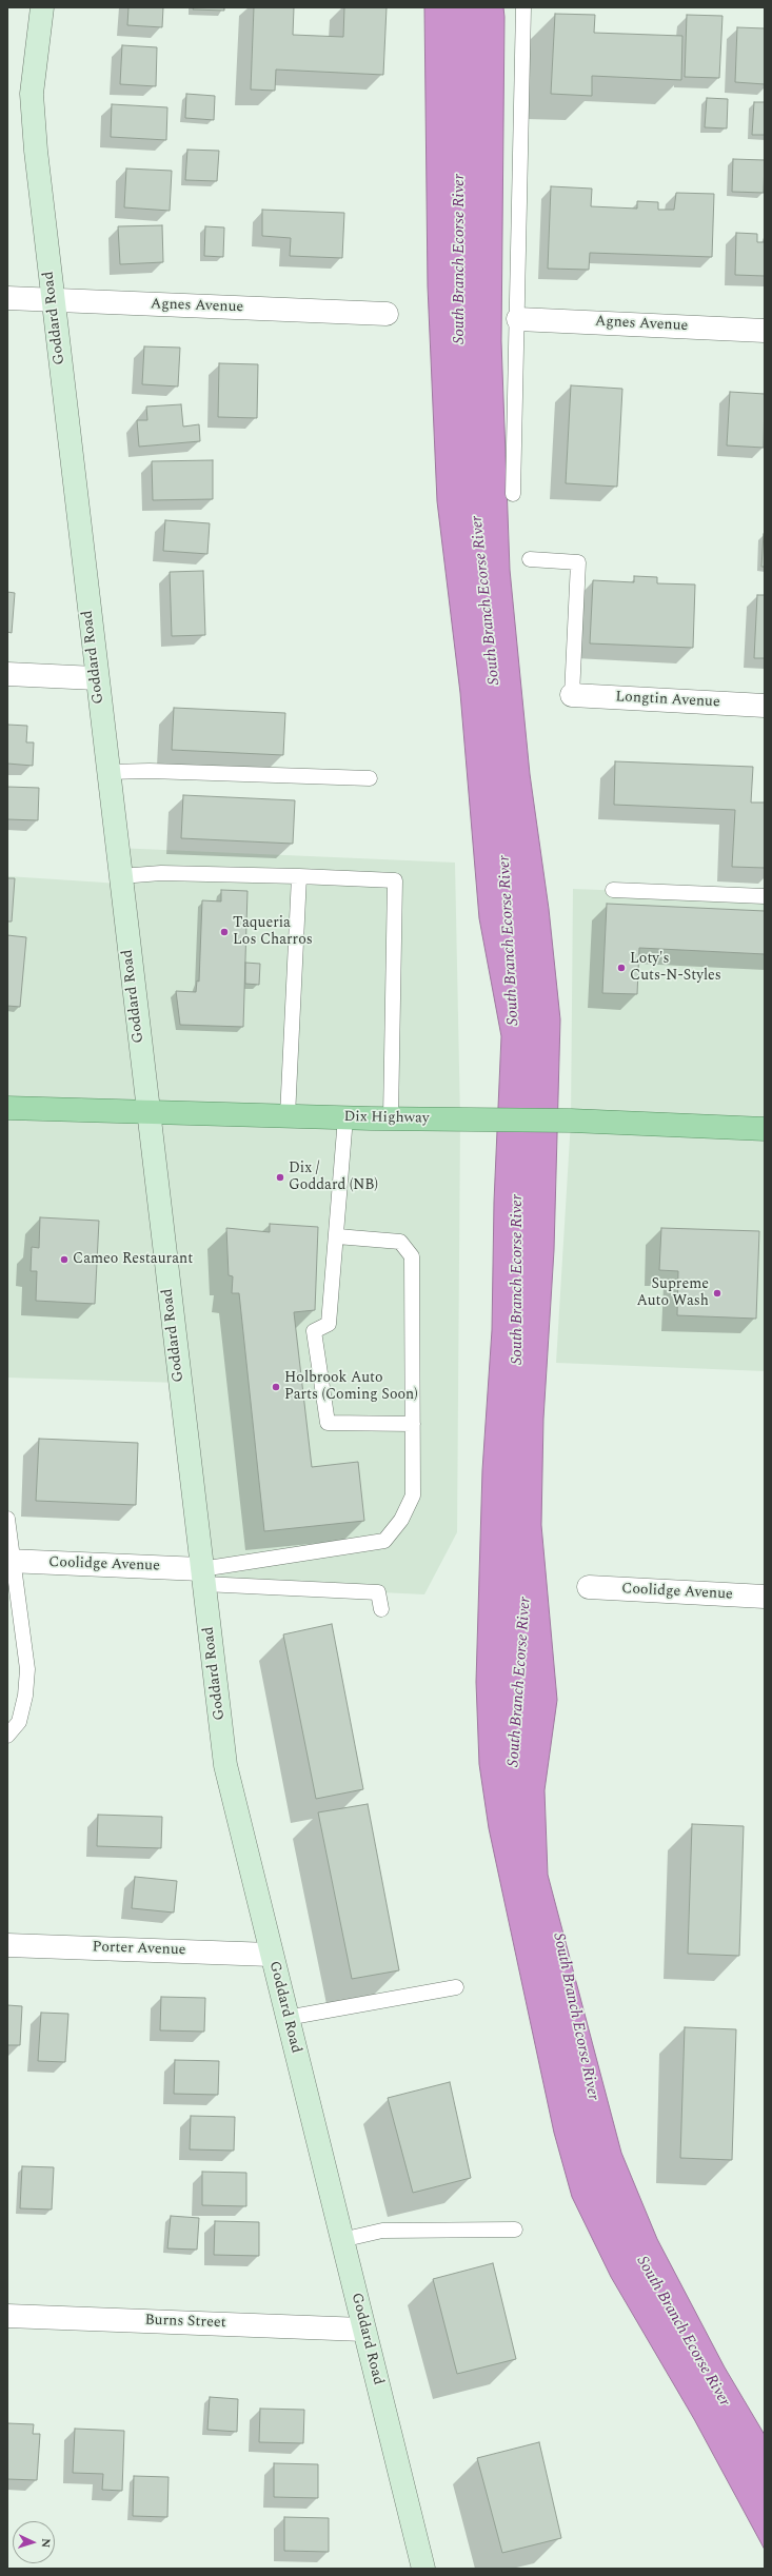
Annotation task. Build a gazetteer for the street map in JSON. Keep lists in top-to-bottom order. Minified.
{"streets":{"main road":["Dix Highway"],"street":["Agnes Avenue","Goddard Road","Longtin Avenue","Coolidge Avenue","Porter Avenue","Burns Street"]},"crossings":[["Agnes Avenue","Goddard Road"],["Goddard Road","Dix Highway"],["Goddard Road","Coolidge Avenue"],["Goddard Road","Porter Avenue"],["Goddard Road","Burns Street"]],"water":["South Branch Ecorse River"],"places":["Taqueria Los Charros","Loty's Cuts-N-Styles","Dix / Goddard (NB)","Cameo Restaurant","Supreme Auto Wash","Holbrook Auto Parts (Coming Soon)"],"north":"right"}
